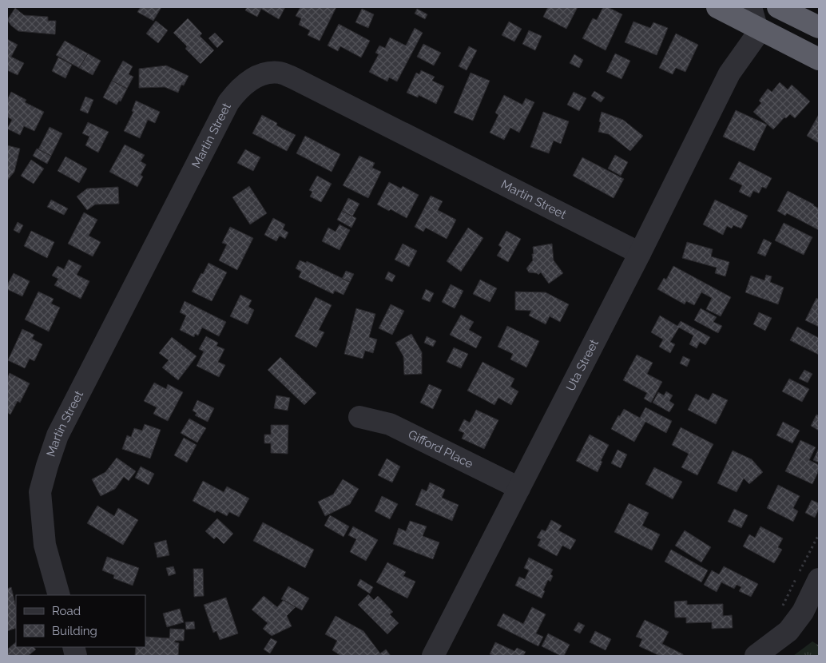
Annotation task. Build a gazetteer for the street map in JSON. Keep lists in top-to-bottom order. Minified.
{"streets":{"street":["Martin Street","Uta Street","Gifford Place"]},"crossings":[["Martin Street","Uta Street"],["Uta Street","Gifford Place"]],"legend":["Road","Building"]}
